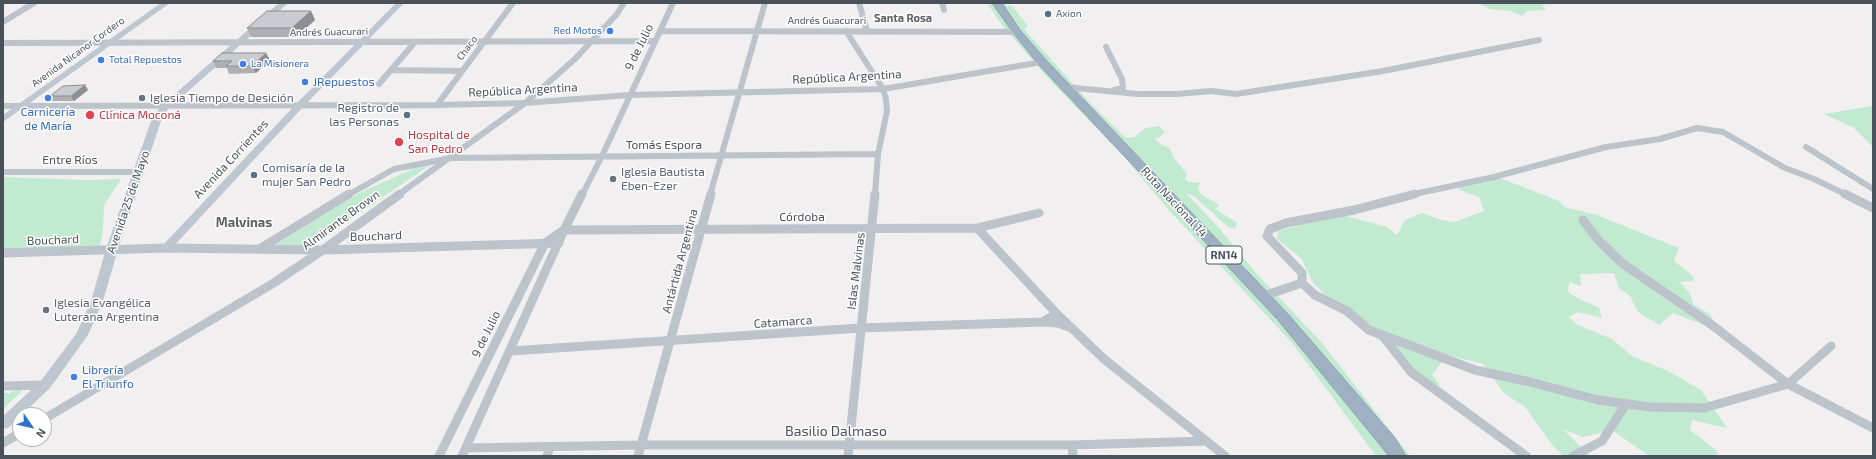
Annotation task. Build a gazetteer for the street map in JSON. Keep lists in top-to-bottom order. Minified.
{"streets":{"highway":["Ruta Nacional 14","RN14"],"main road":["Avenida Nicanor Cordero","Avenida Corrientes","Avenida 25 de Mayo"],"street":["Andrés Guacurari","9 de Julio","Chaco","República Argentina","Tomás Espora","Entre Ríos","Córdoba","Almirante Brown","Bouchard","Antártida Argentina","Islas Malvinas","Catamarca","Basilio Dalmaso"]},"crossings":[["Andrés Guacurari","9 de Julio"],["Andrés Guacurari","Chaco"],["Andrés Guacurari","Avenida Nicanor Cordero"],["Andrés Guacurari","Avenida Corrientes"],["Andrés Guacurari","Avenida 25 de Mayo"],["Andrés Guacurari","Ruta Nacional 14"],["Andrés Guacurari","Almirante Brown"],["Andrés Guacurari","Antártida Argentina"],["9 de Julio","República Argentina"],["9 de Julio","Tomás Espora"],["9 de Julio","Córdoba"],["9 de Julio","Bouchard"],["9 de Julio","Catamarca"],["9 de Julio","Basilio Dalmaso"],["Chaco","República Argentina"],["Avenida Nicanor Cordero","República Argentina"],["República Argentina","Avenida Corrientes"],["República Argentina","Avenida 25 de Mayo"],["República Argentina","Ruta Nacional 14"],["República Argentina","Almirante Brown"],["República Argentina","Antártida Argentina"],["República Argentina","Islas Malvinas"],["Tomás Espora","Almirante Brown"],["Tomás Espora","Bouchard"],["Tomás Espora","Antártida Argentina"],["Tomás Espora","Islas Malvinas"],["Avenida Corrientes","Bouchard"],["Entre Ríos","Avenida 25 de Mayo"],["Avenida 25 de Mayo","Bouchard"],["Córdoba","Antártida Argentina"],["Córdoba","Islas Malvinas"],["Almirante Brown","Bouchard"],["Antártida Argentina","Catamarca"],["Antártida Argentina","Basilio Dalmaso"],["Islas Malvinas","Catamarca"],["Islas Malvinas","Basilio Dalmaso"]],"districts":["Santa Rosa","Malvinas"],"places":["Axion","Red Motos","Total Repuestos","La Misionera","JRepuestos","Carnicería de María","Iglesia Tiempo de Desición","Clínica Moconá","Registro de las Personas","Hospital de San Pedro","Comisaría de la mujer San Pedro","Iglesia Bautista Eben-Ezer","Iglesia Evangélica Luterana Argentina","Librería El Triunfo"],"north":"bottom right"}
